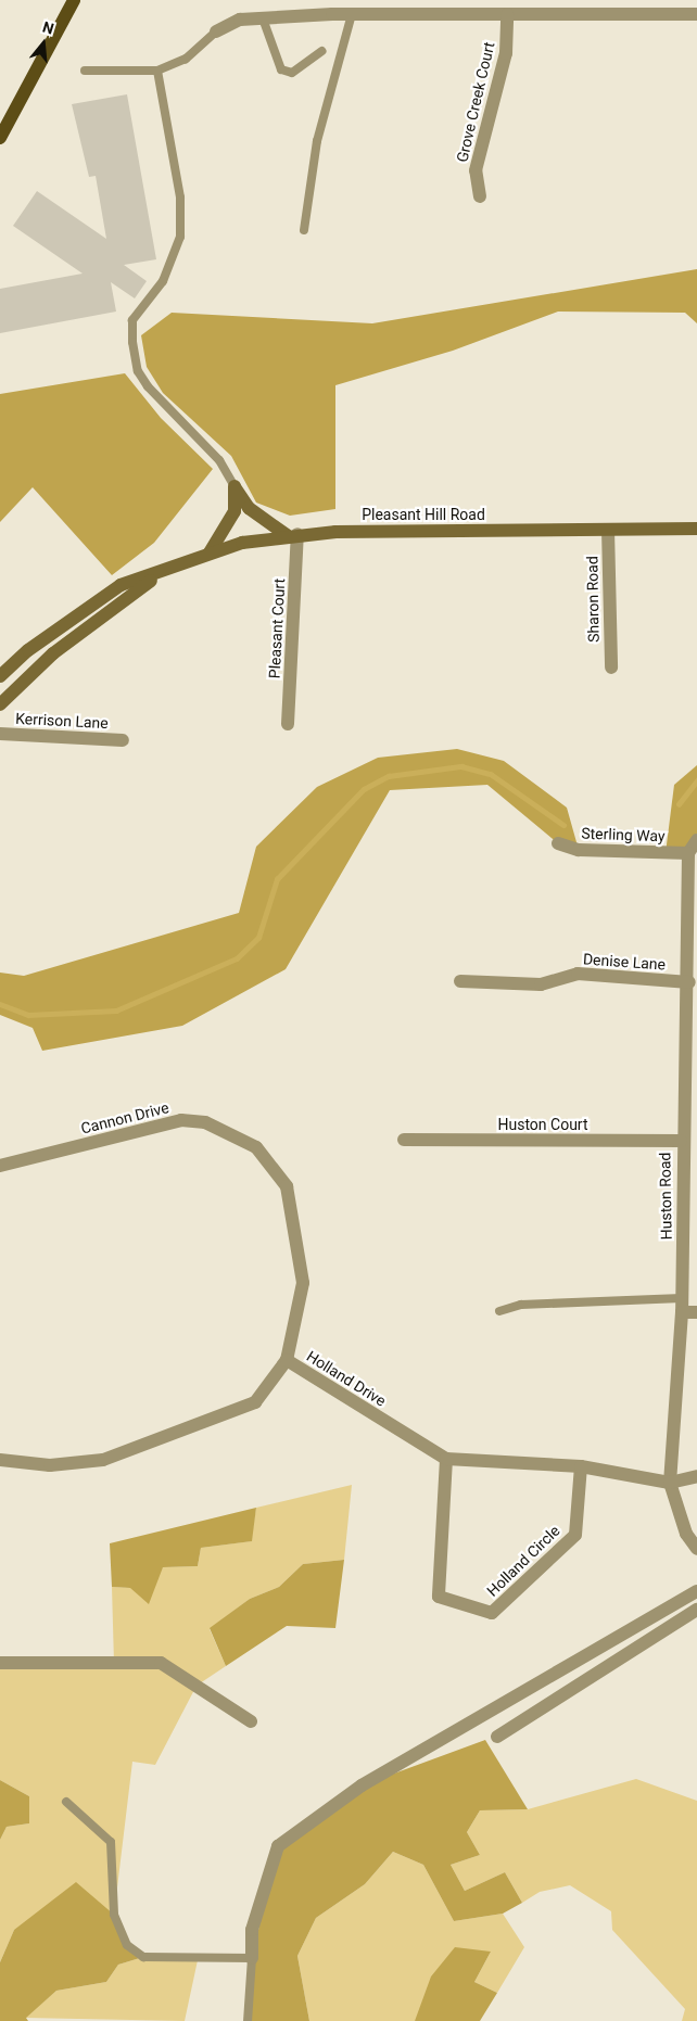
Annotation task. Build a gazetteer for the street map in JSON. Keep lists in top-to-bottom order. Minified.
{"streets":{"main road":["Pleasant Hill Road"],"street":["Grove Creek Court","Sharon Road","Pleasant Court","Kerrison Lane","Sterling Way","Denise Lane","Cannon Drive","Huston Court","Huston Road","Holland Drive","Holland Circle"]},"crossings":[["Pleasant Hill Road","Sharon Road"],["Pleasant Hill Road","Pleasant Court"],["Sterling Way","Huston Road"],["Denise Lane","Huston Road"],["Cannon Drive","Holland Drive"],["Huston Court","Huston Road"],["Huston Road","Holland Drive"],["Holland Drive","Holland Circle"]],"north":"top"}
